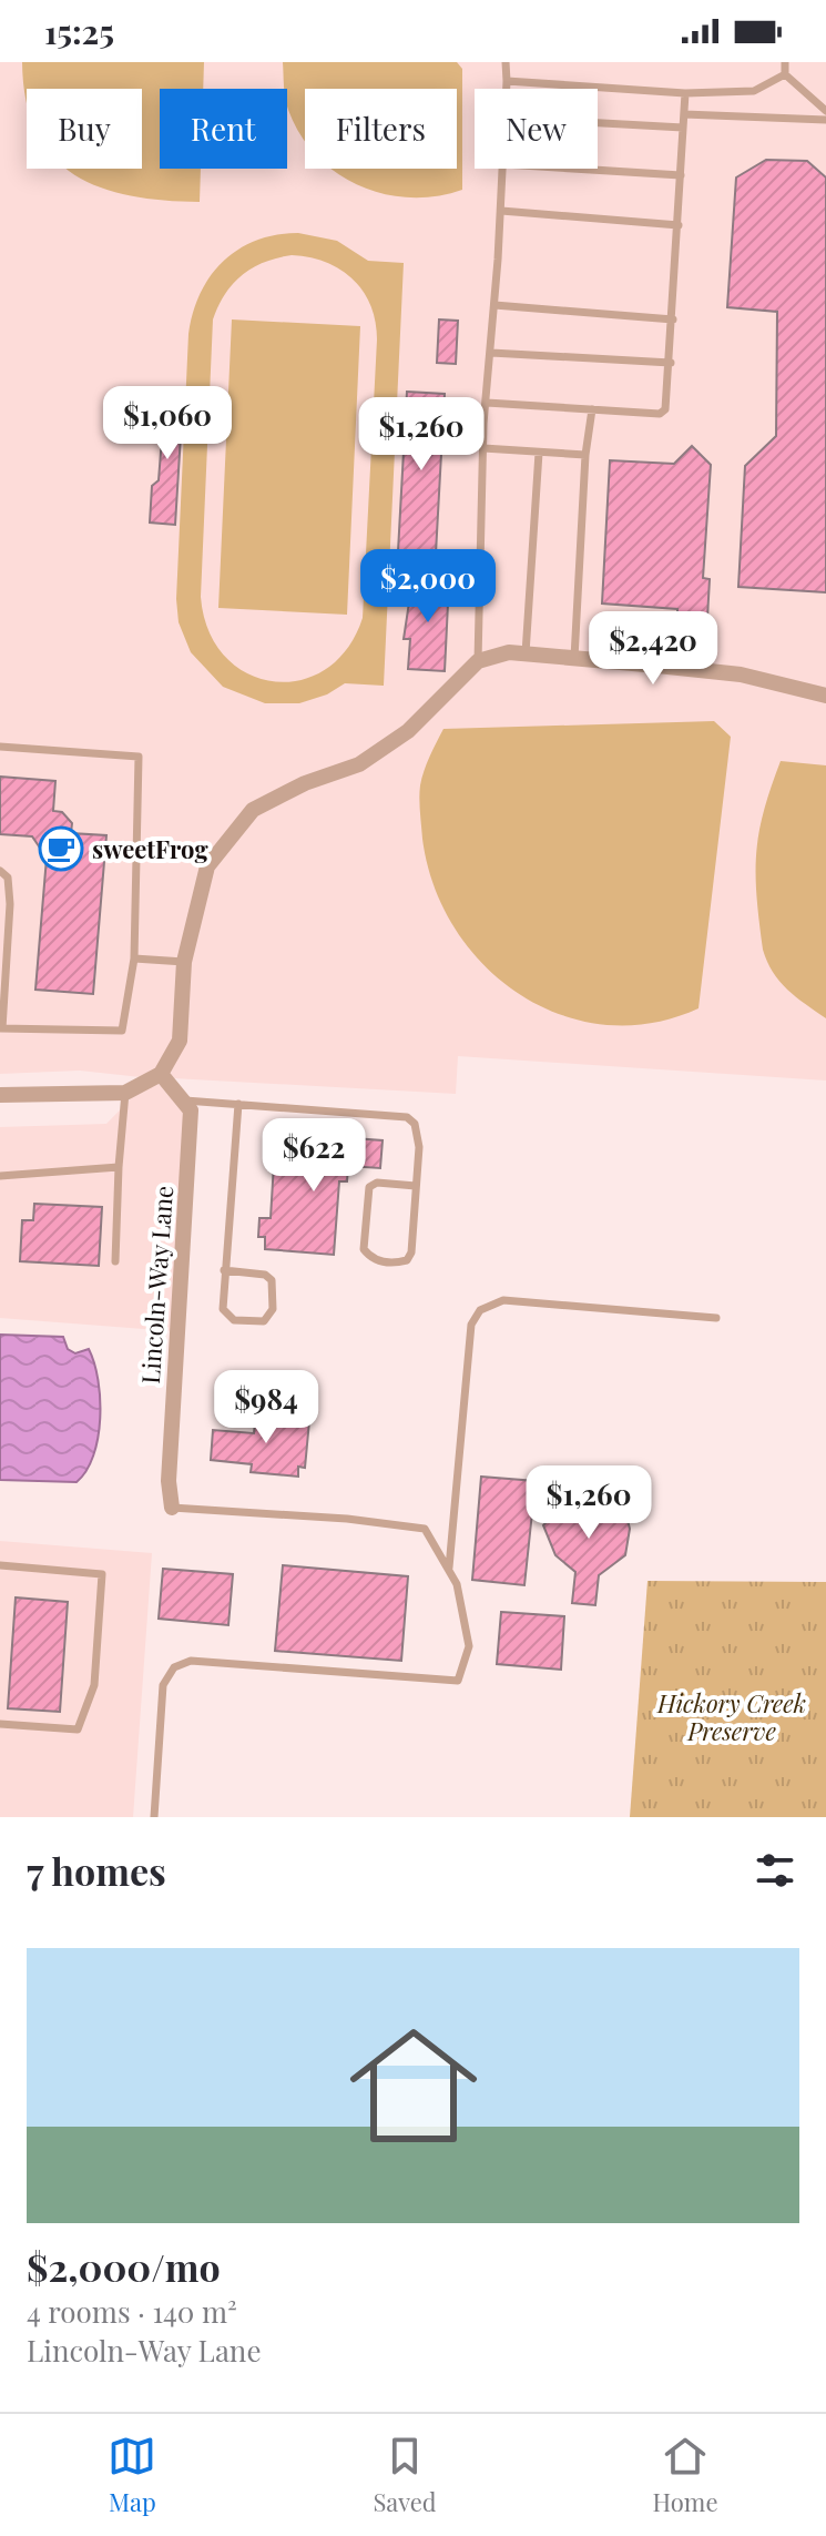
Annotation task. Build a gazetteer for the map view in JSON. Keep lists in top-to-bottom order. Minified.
{"streets":{"street":["Lincoln-Way Lane"]},"parks":["Hickory Creek Preserve"],"places":{"cafe":["sweetFrog"]},"page":{"status":"15:25","chip":["Buy","Rent","Filters","New"],"price":["$1,060","$1,260","$2,000","$2,420","$622","$984","$1,260"],"heading":"7 homes","list":[{"name":"$2,000/mo","note":"4 rooms · 140 m² · Lincoln-Way Lane"}],"tabs":["Map","Saved","Home"]}}
